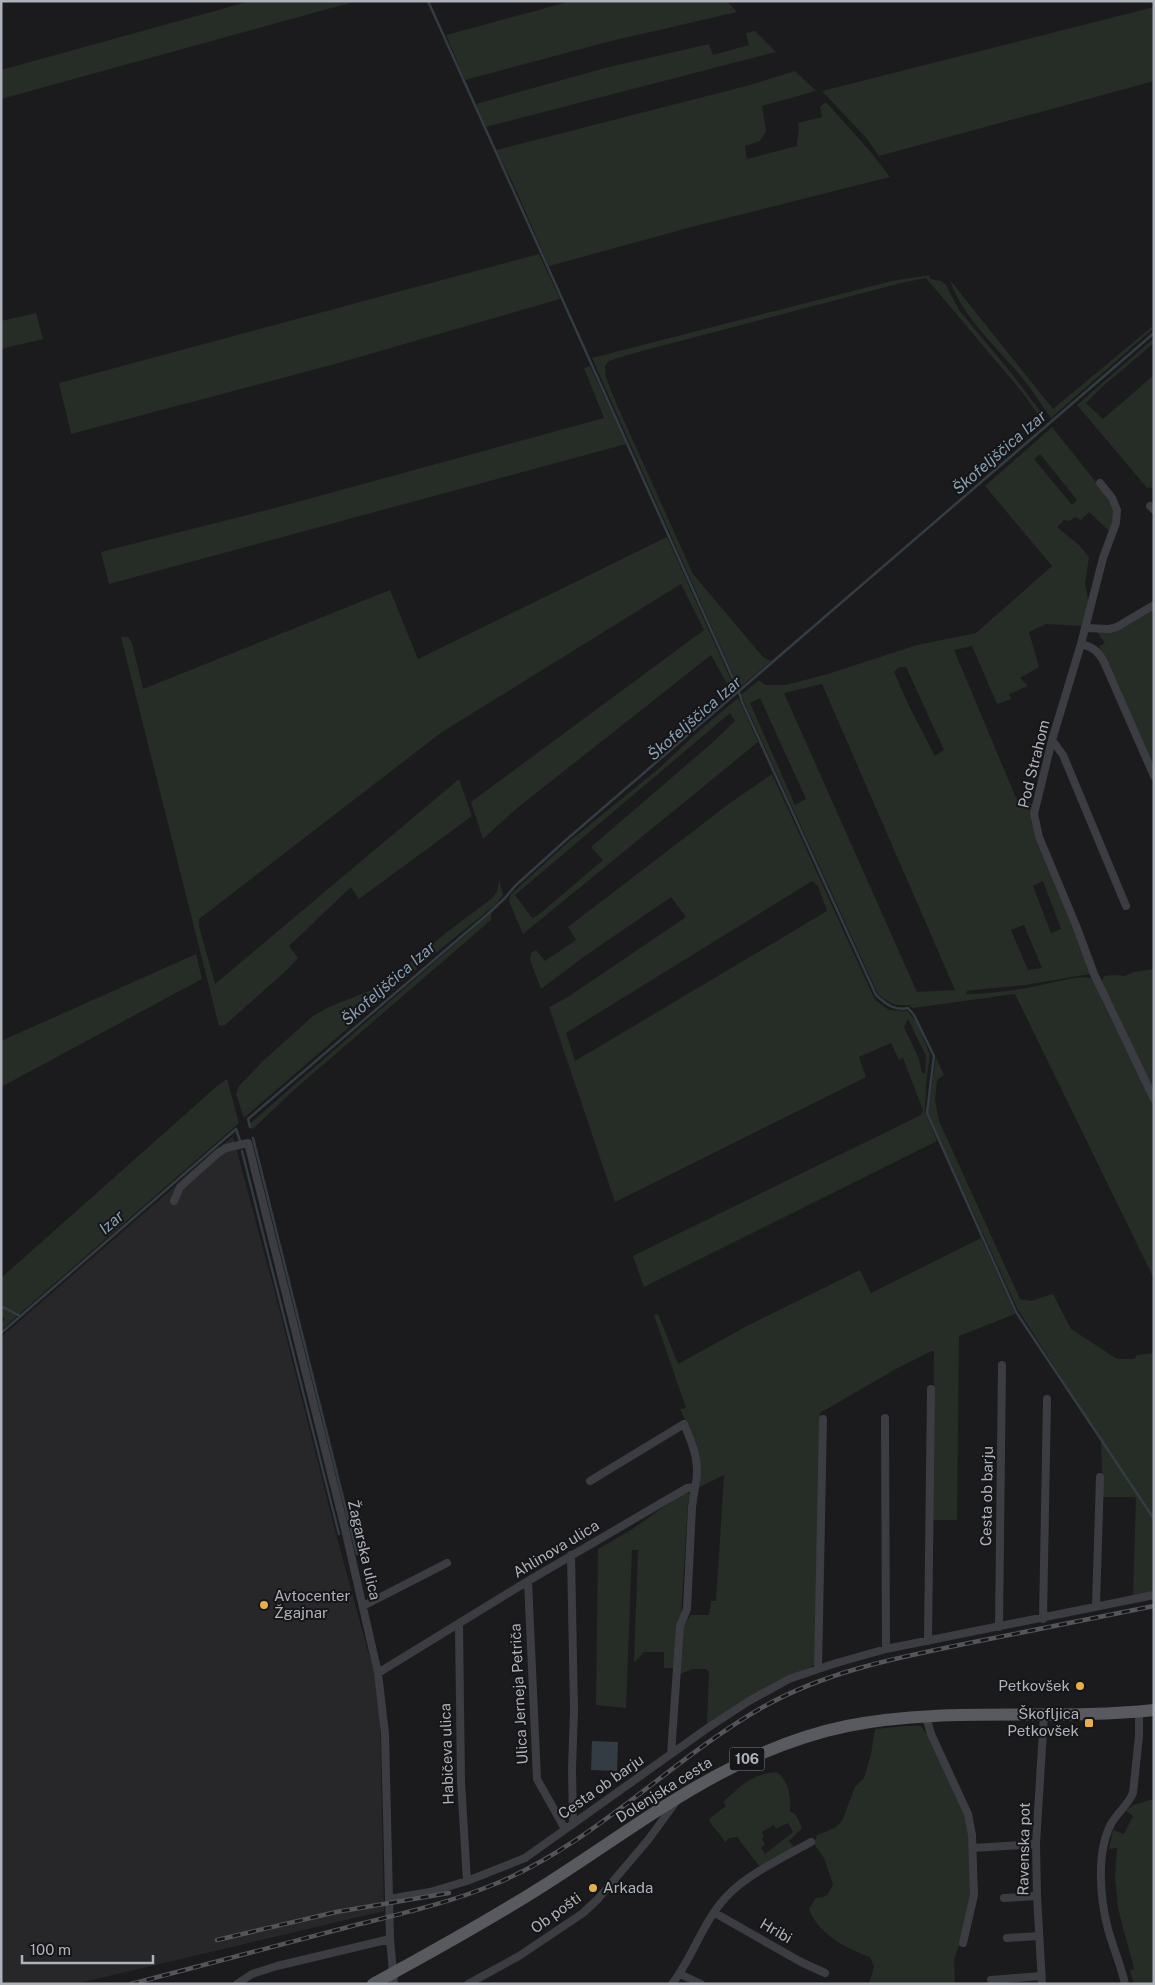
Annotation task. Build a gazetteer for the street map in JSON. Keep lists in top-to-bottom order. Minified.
{"streets":{"main road":["106","Dolenjska cesta"],"street":["Pod Strahom","Cesta ob barju","Ahlinova ulica","Žagarska ulica","Ulica Jerneja Petriča","Habičeva ulica","Ravenska pot","Ob pošti","Hribi"]},"crossings":[["Cesta ob barju","Žagarska ulica"],["Cesta ob barju","Ulica Jerneja Petriča"],["Cesta ob barju","Habičeva ulica"],["Ahlinova ulica","Žagarska ulica"],["Ahlinova ulica","Ulica Jerneja Petriča"],["Ahlinova ulica","Habičeva ulica"],["Žagarska ulica","Dolenjska cesta"],["Dolenjska cesta","Ravenska pot"],["Dolenjska cesta","Ob pošti"]],"water":["Škofeljščica Izar","Izar"],"places":{"other":["Avtocenter Žgajnar","Petkovšek","Arkada"],"transit":["Škofljica Petkovšek"]},"scale_bar":"100 m"}
